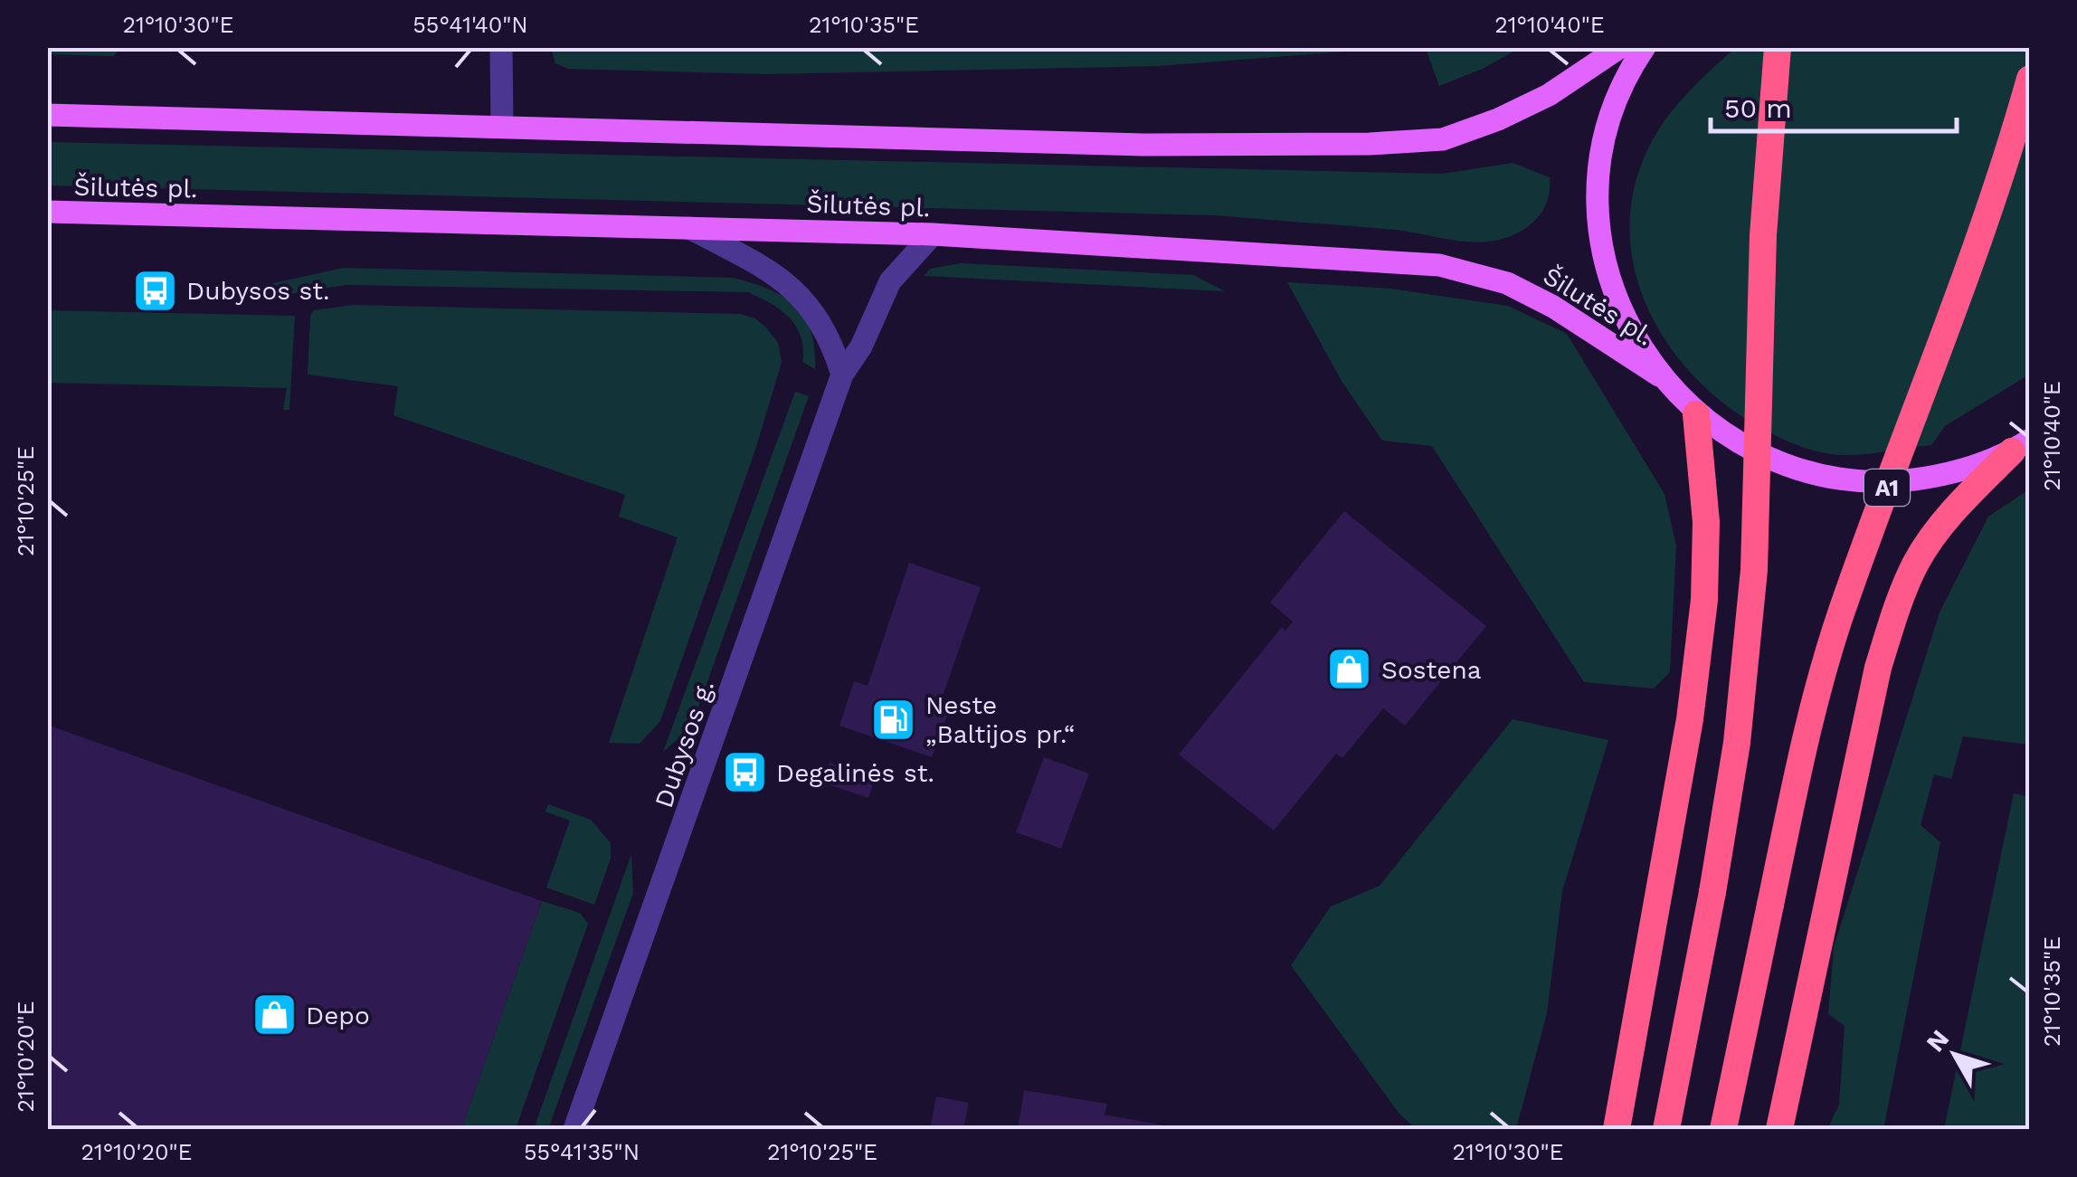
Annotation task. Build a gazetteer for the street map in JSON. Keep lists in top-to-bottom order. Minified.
{"streets":{"highway":["A1"],"main road":["Šilutės pl."],"street":["Dubysos g."]},"crossings":[["Šilutės pl.","Dubysos g."]],"places":{"bus stop":["Dubysos st.","Degalinės st."],"shop":["Sostena","Depo"],"fuel station":["Neste „Baltijos pr.“"]},"scale_bar":"50 m","north":"top left","coordinates":["21°10'30\"E","55°41'40\"N","21°10'35\"E","21°10'40\"E","21°10'25\"E","21°10'20\"E","55°41'35\"N"]}
